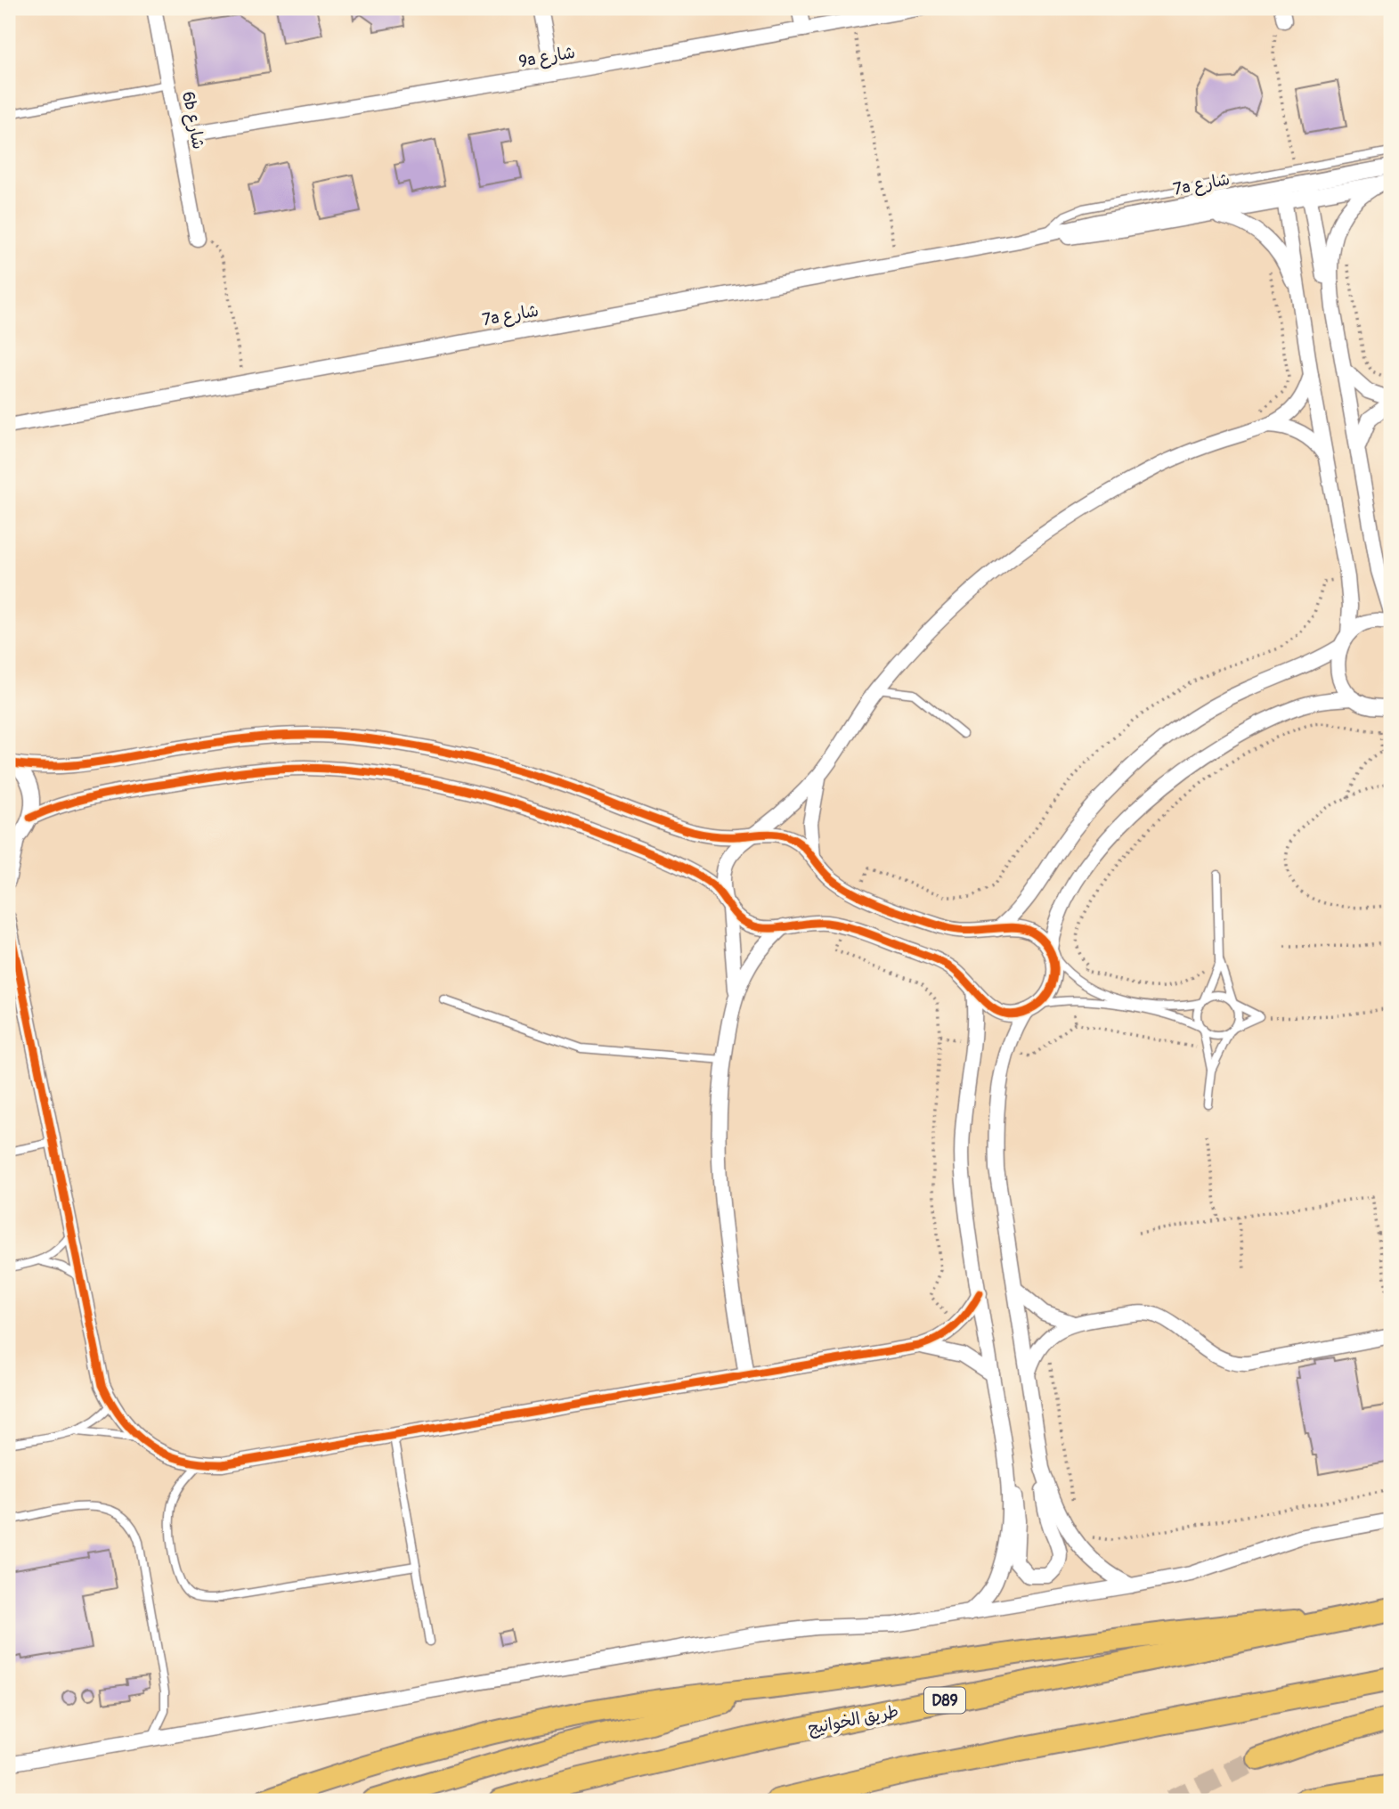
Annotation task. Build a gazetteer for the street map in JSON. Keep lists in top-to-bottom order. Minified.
{"streets":{"highway":["D89","طريق الخوانيج"],"street":["9a شارع","6b شارع","7a شارع"]},"crossings":[["9a شارع","6b شارع"]]}
